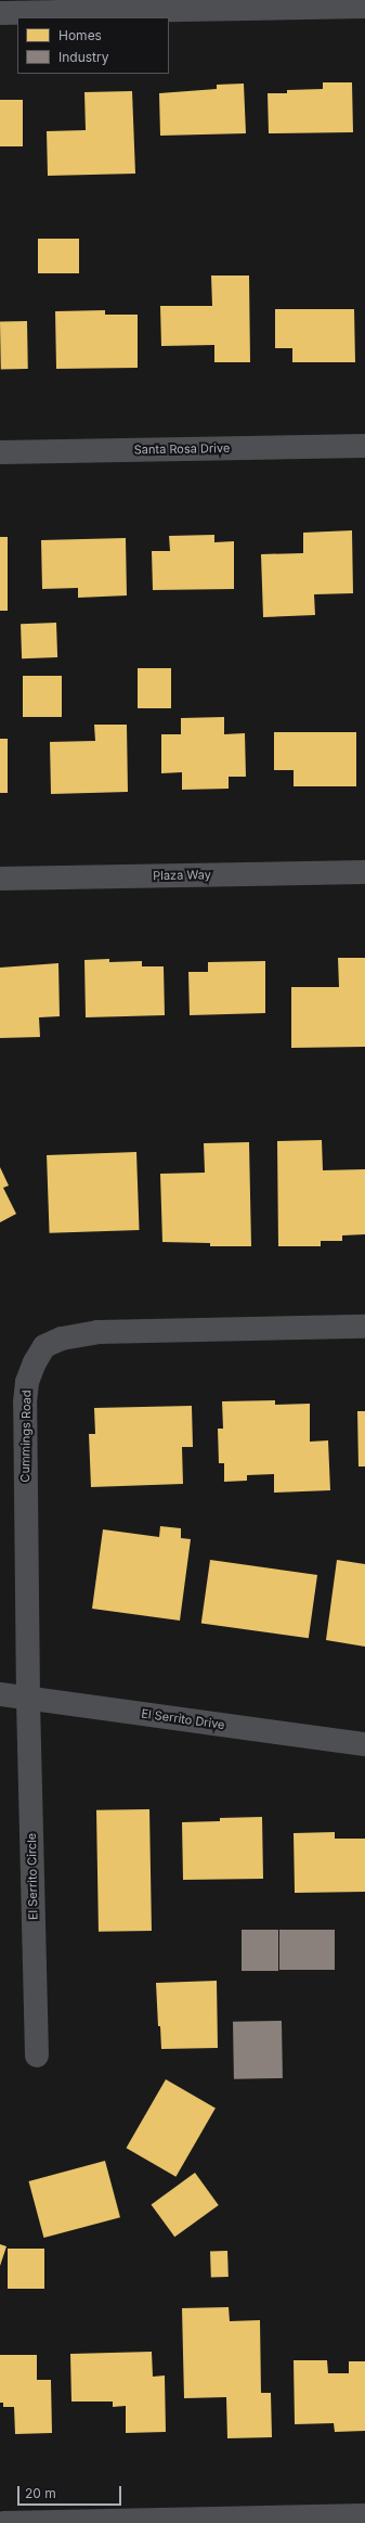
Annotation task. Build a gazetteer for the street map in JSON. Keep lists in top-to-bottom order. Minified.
{"streets":{"street":["Santa Rosa Drive","Plaza Way","Cummings Road","El Serrito Drive","El Serrito Circle"]},"crossings":[["Cummings Road","El Serrito Drive"],["Cummings Road","El Serrito Circle"],["El Serrito Drive","El Serrito Circle"]],"legend":["Homes","Industry"],"scale_bar":"20 m"}
